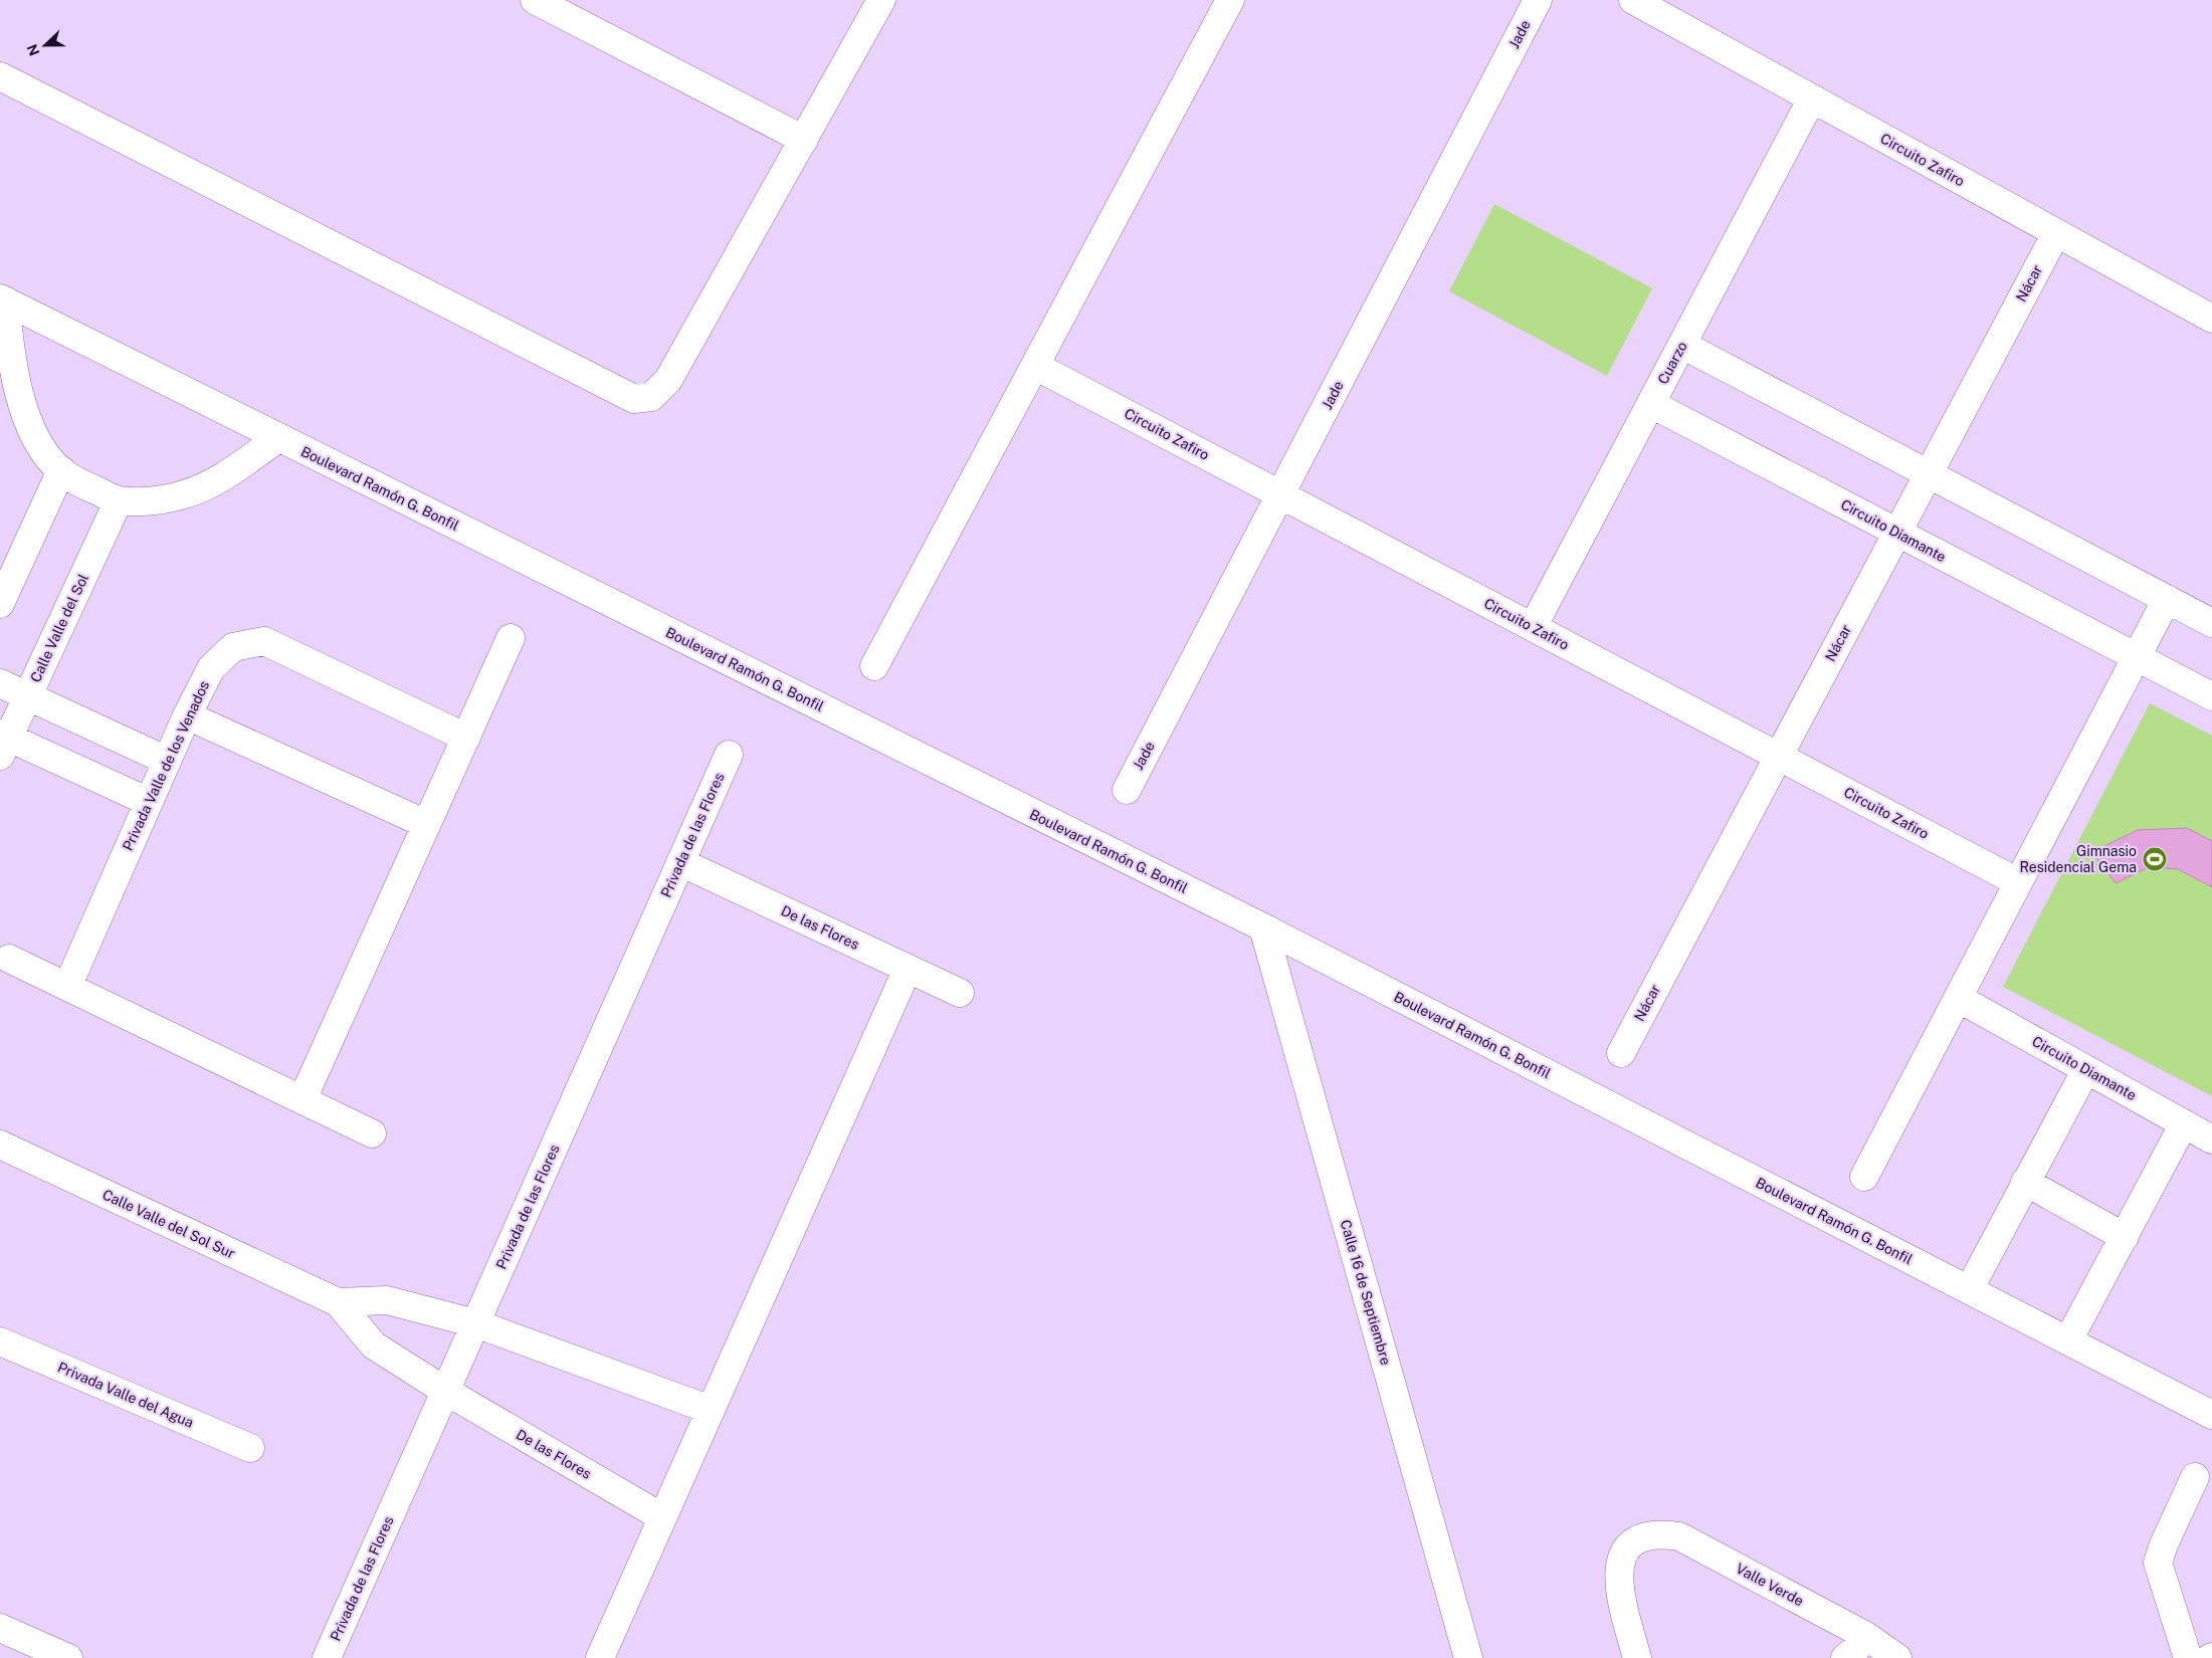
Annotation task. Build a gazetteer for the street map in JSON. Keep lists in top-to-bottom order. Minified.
{"streets":{"street":["Jade","Circuito Zafiro","Nácar","Cuarzo","Boulevard Ramón G. Bonfil","Circuito Diamante","Calle Valle del Sol","Privada Valle de los Venados","Privada de las Flores","De las Flores","Calle Valle del Sol Sur","Calle 16 de Septiembre","Privada Valle del Agua","Valle Verde"]},"crossings":[["Jade","Circuito Zafiro"],["Circuito Zafiro","Nácar"],["Circuito Zafiro","Cuarzo"],["Nácar","Circuito Diamante"],["Cuarzo","Circuito Diamante"],["Boulevard Ramón G. Bonfil","Calle 16 de Septiembre"],["Privada de las Flores","De las Flores"],["Privada de las Flores","Calle Valle del Sol Sur"],["De las Flores","Calle Valle del Sol Sur"]],"places":{"sports":["Gimnasio Residencial Gema"]},"north":"left"}
